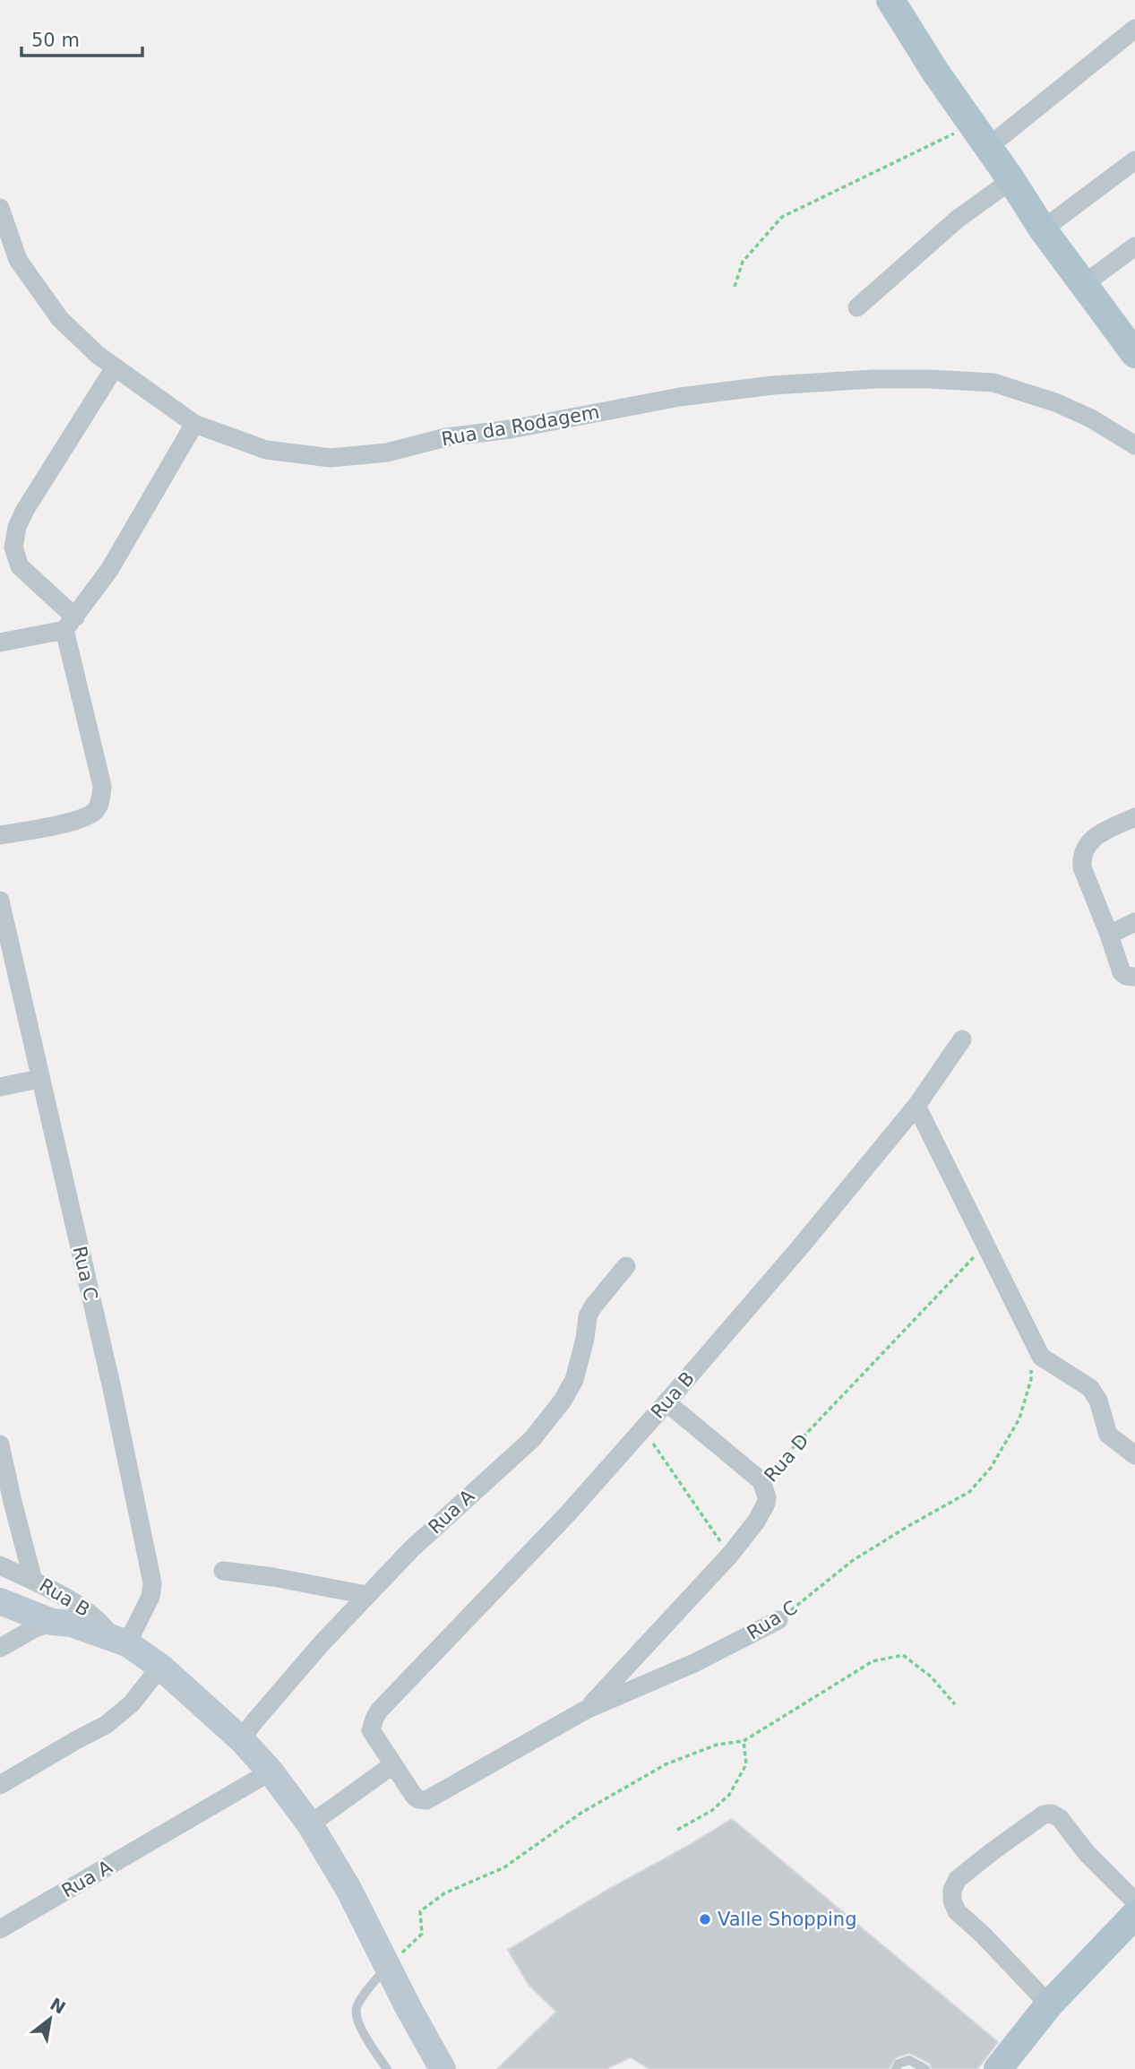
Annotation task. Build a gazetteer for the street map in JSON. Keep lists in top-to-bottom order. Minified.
{"streets":{"street":["Rua da Rodagem","Rua C","Rua B","Rua D","Rua A"]},"crossings":[["Rua C","Rua B"],["Rua C","Rua D"]],"places":["Valle Shopping"],"scale_bar":"50 m","north":"top right"}
